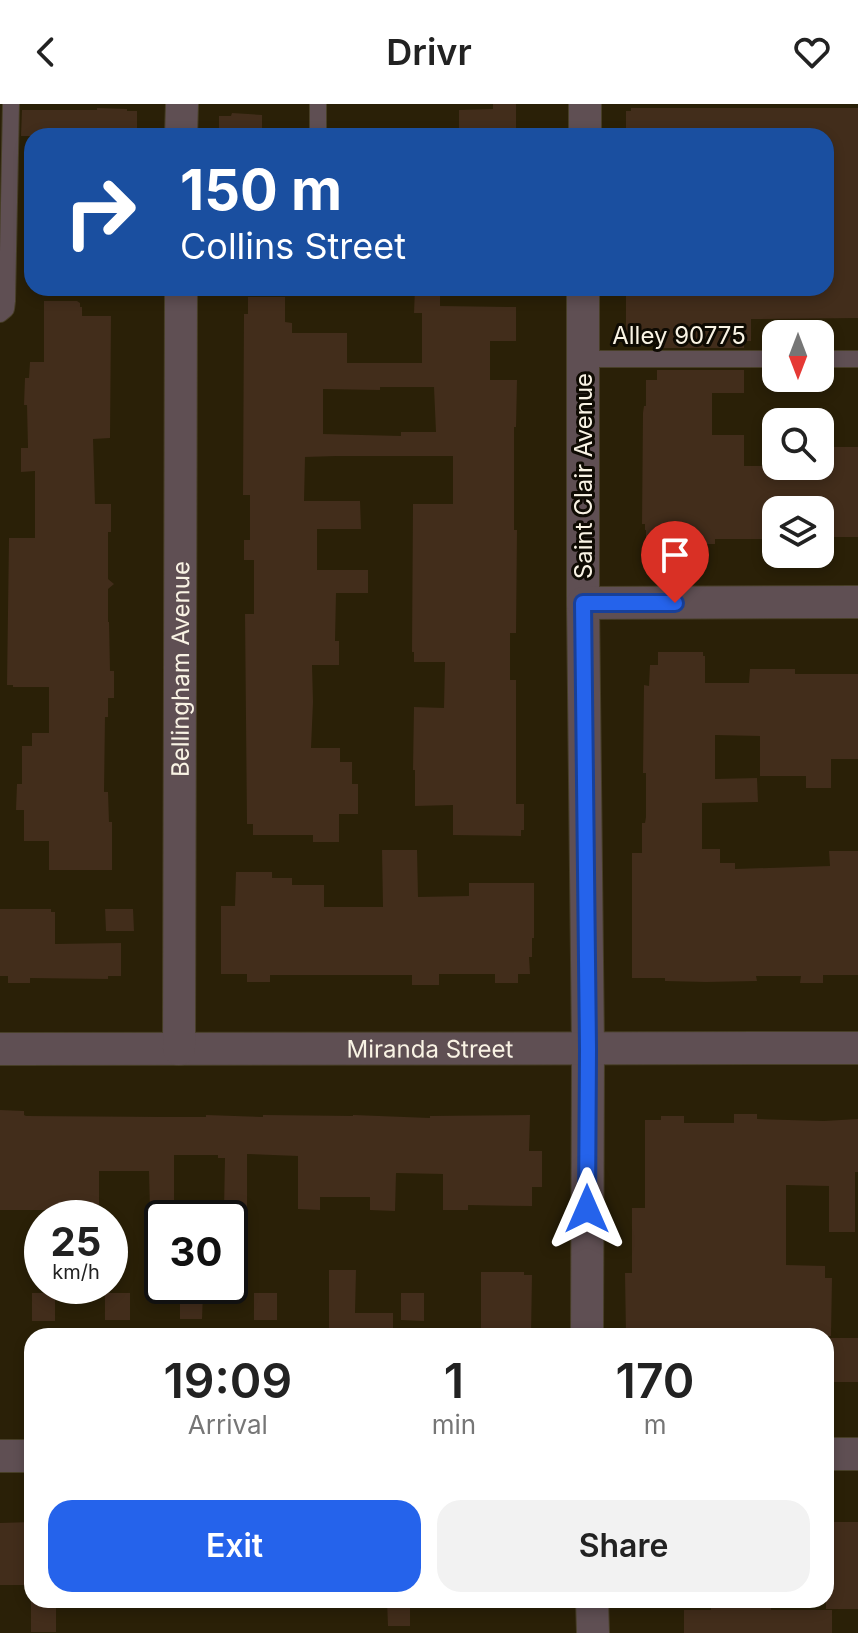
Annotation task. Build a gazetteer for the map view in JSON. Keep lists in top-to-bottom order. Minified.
{"streets":{"street":["Saint Clair Avenue","Bellingham Avenue","Miranda Street"],"lane":["Alley 90775"]},"crossings":[["Alley 90775","Saint Clair Avenue"],["Saint Clair Avenue","Miranda Street"],["Bellingham Avenue","Miranda Street"]],"north":"bottom","page":{"header":"Drivr","turn":["150 m","Collins Street"],"speed":"25 km/h","limit":"30","eta":["19:09","Arrival","1","min","170","m"],"buttons":["Exit","Share"]}}
